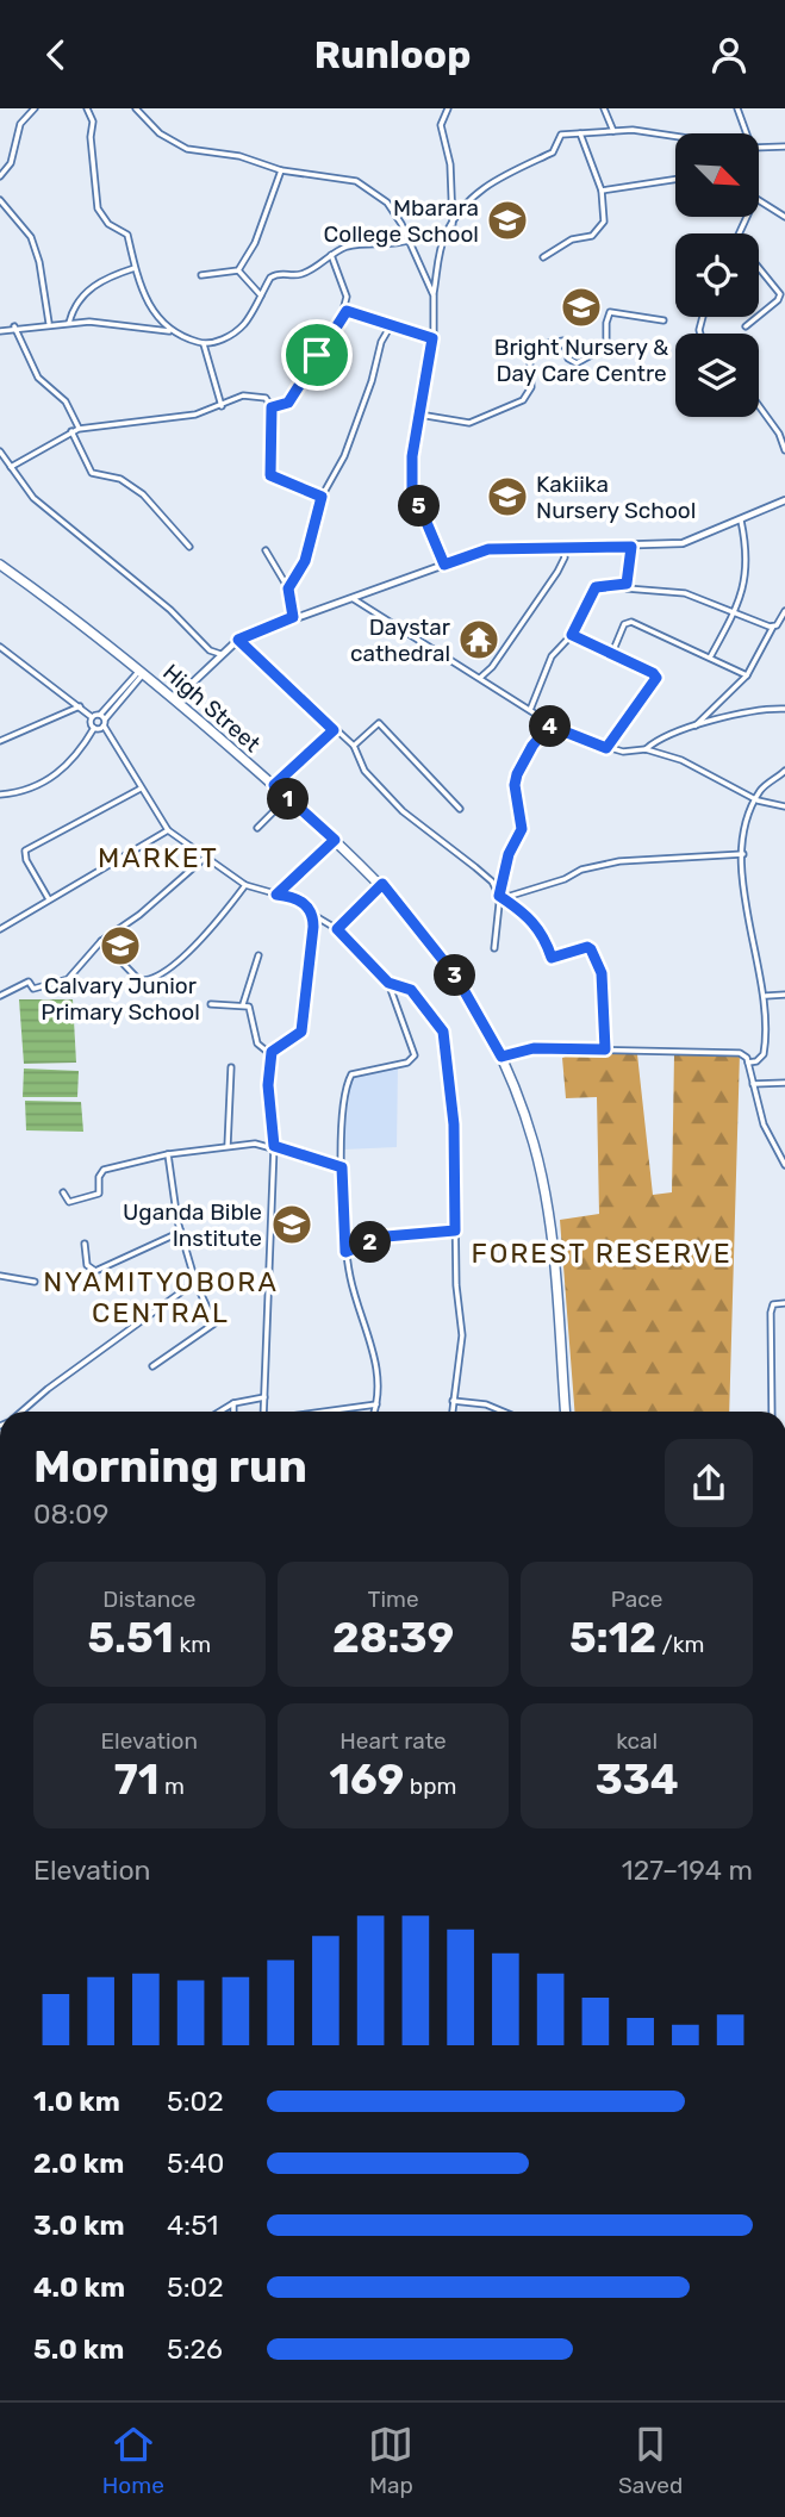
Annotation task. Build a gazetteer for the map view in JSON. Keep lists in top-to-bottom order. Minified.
{"streets":{"main road":["High Street"]},"districts":["MARKET","FOREST RESERVE","NYAMITYOBORA CENTRAL"],"places":{"school or university":["Mbarara College School","Bright Nursery & Day Care Centre","Kakiika Nursery School","Calvary Junior Primary School","Uganda Bible Institute"],"temple":["Daystar cathedral"]},"north":"bottom right","page":{"header":"Runloop","pins":["5","4","1","3","2"],"heading":["Morning run","08:09"],"stats":[["Distance","5.51 km"],["Time","28:39"],["Pace","5:12 /km"],["Elevation","71 m"],["Heart rate","169 bpm"],["kcal","334"]],"chart":["Elevation","127–194 m"],"list":[{"name":"1.0 km","note":"5:02"},{"name":"2.0 km","note":"5:40"},{"name":"3.0 km","note":"4:51"},{"name":"4.0 km","note":"5:02"},{"name":"5.0 km","note":"5:26"}],"tabs":["Home","Map","Saved"]}}
